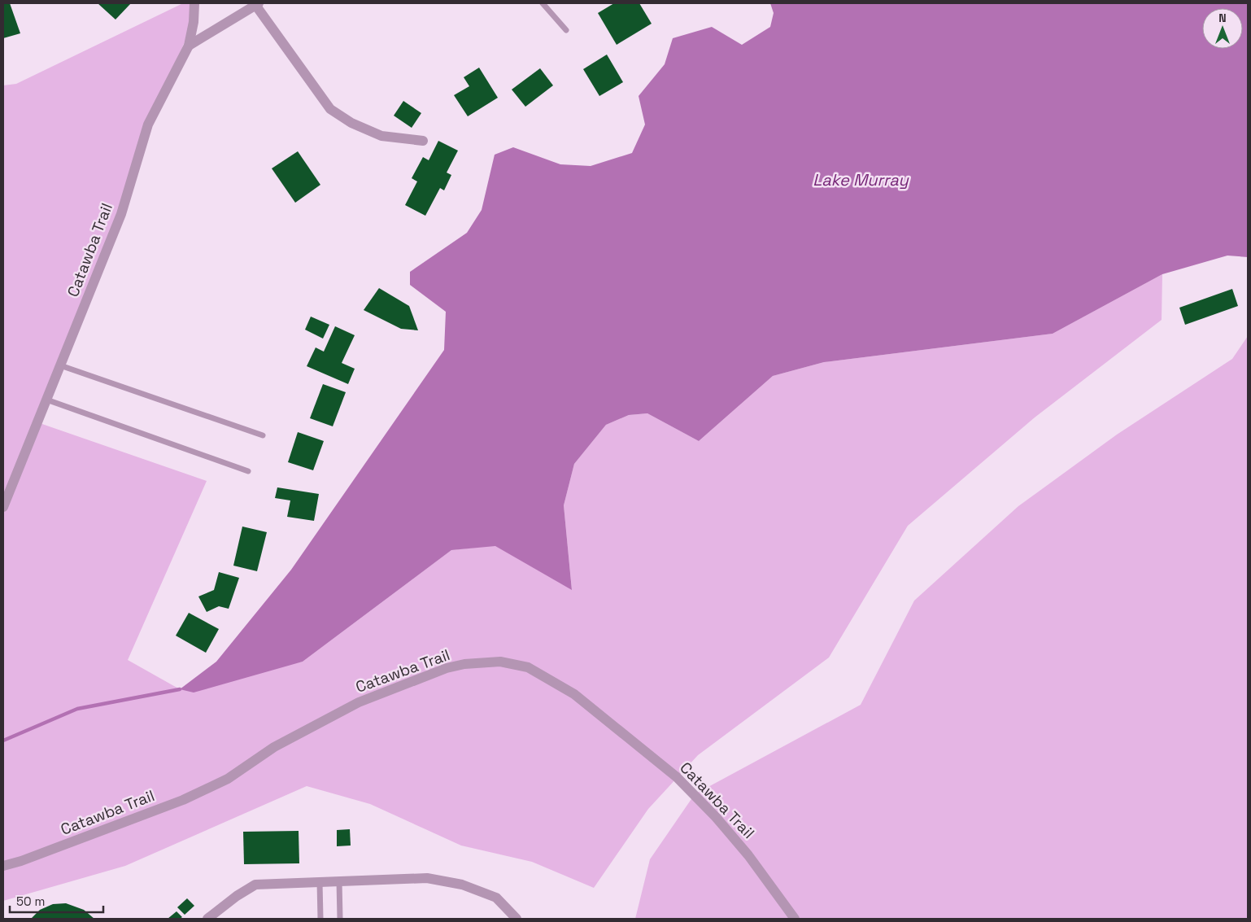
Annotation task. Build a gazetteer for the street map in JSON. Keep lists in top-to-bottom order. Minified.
{"streets":{"street":["Catawba Trail"]},"water":["Lake Murray"],"scale_bar":"50 m","north":"top"}
